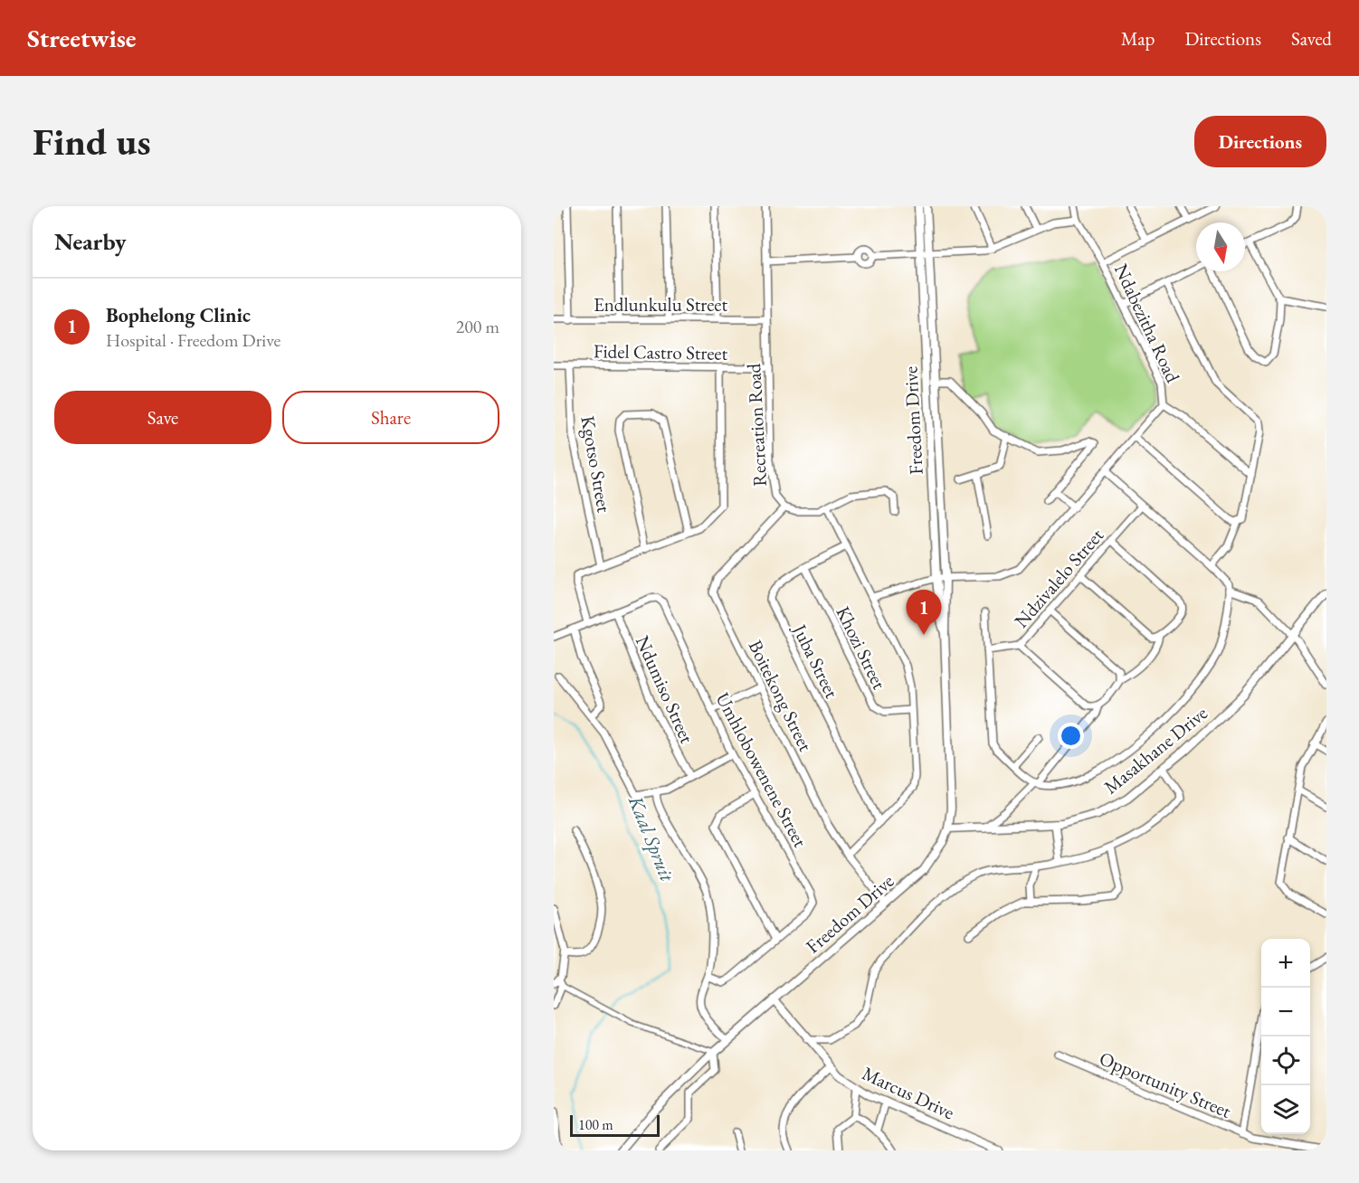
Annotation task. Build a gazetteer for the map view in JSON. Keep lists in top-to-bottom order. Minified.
{"streets":{"street":["Endlunkulu Street","Ndabezitha Road","Fidel Castro Street","Freedom Drive","Recreation Road","Kgotso Street","Ndzivalelo Street","Khozi Street","Juba Street","Ndumiso Street","Boitekong Street","Masakhane Drive","Umhlobowenene Street","Opportunity Street","Marcus Drive"]},"crossings":[["Endlunkulu Street","Recreation Road"],["Ndabezitha Road","Freedom Drive"],["Fidel Castro Street","Recreation Road"],["Fidel Castro Street","Kgotso Street"],["Freedom Drive","Boitekong Street"],["Freedom Drive","Masakhane Drive"],["Freedom Drive","Marcus Drive"],["Recreation Road","Boitekong Street"],["Khozi Street","Juba Street"],["Ndumiso Street","Umhlobowenene Street"]],"water":["Kaal Spruit"],"scale_bar":"100 m","north":"bottom","page":{"header":"Streetwise","nav":["Map","Directions","Saved"],"buttons":["Directions",["Save","Share"]],"title":"Find us","heading":"Nearby","list":[{"mark":"1","name":"Bophelong Clinic","note":"Hospital · Freedom Drive","value":"200 m"}],"pins":"1","map_buttons":["+","−"],"scale":"100 m"}}
